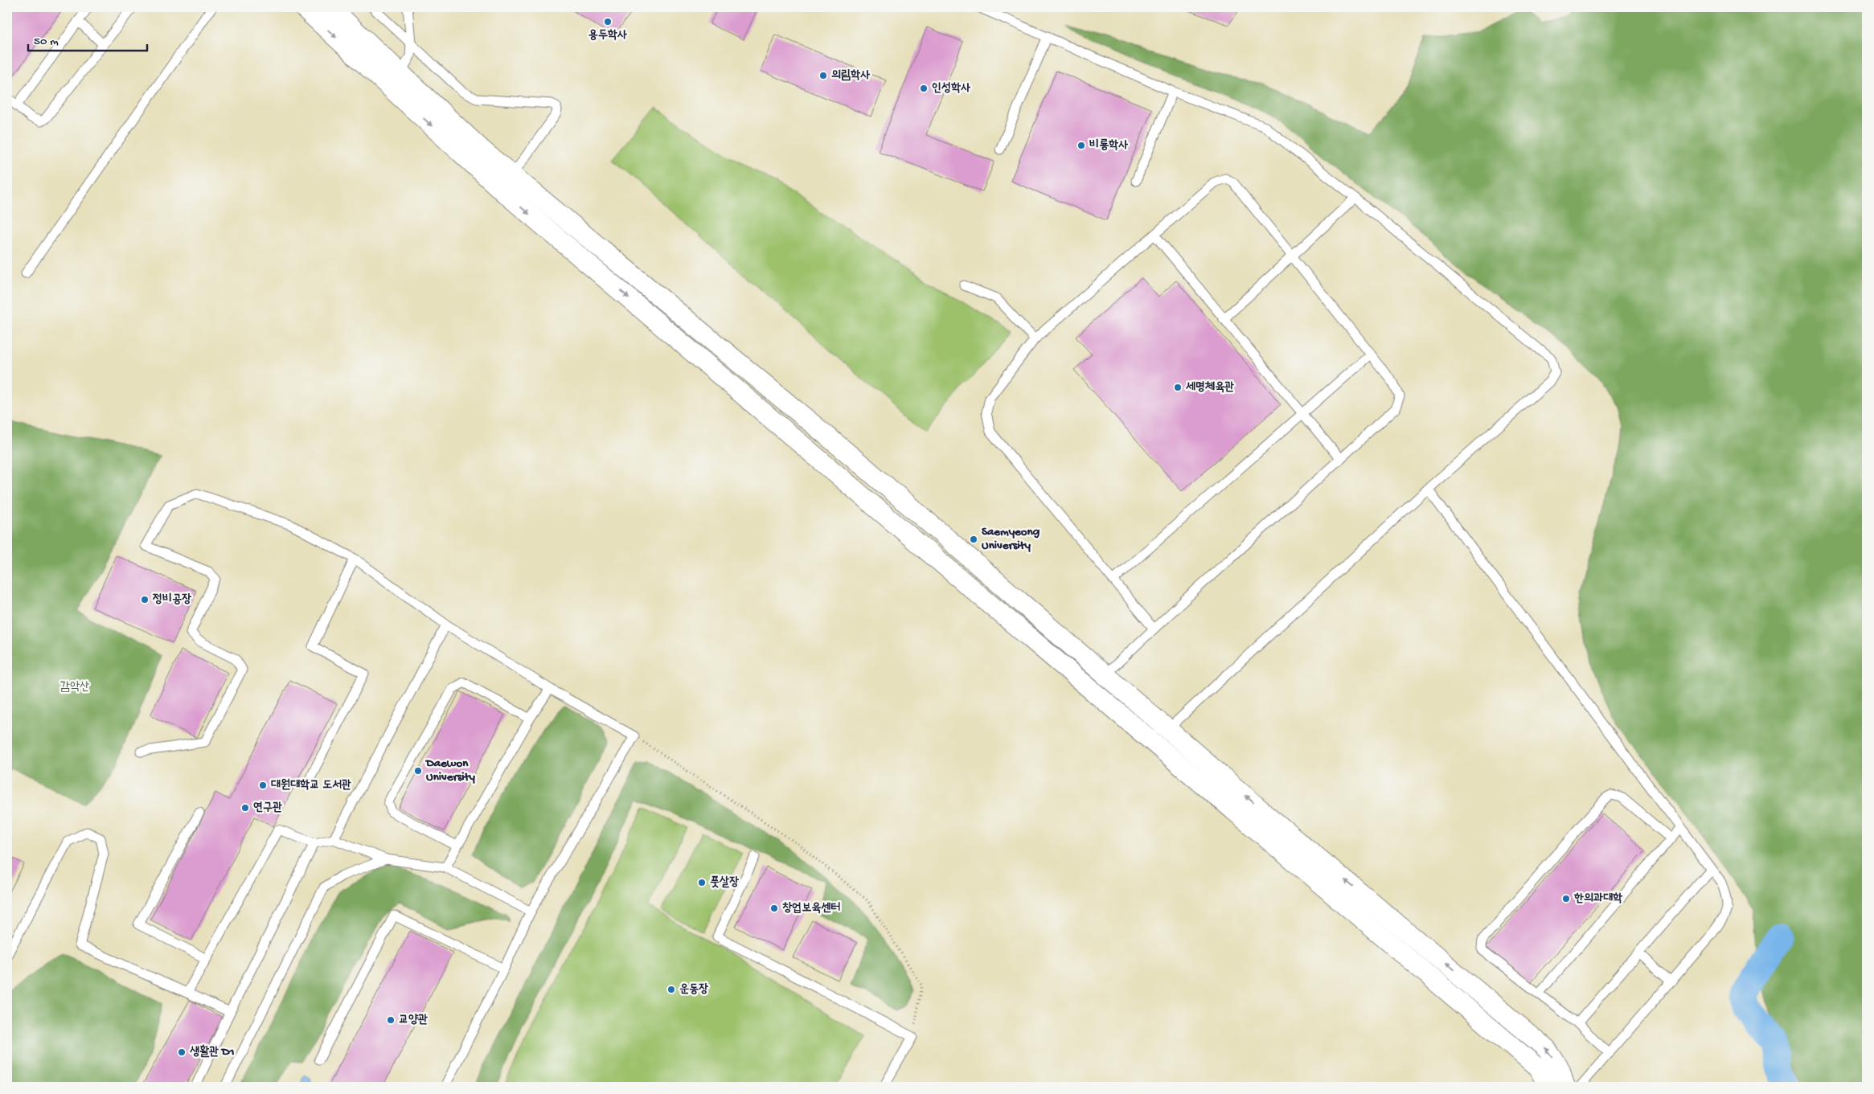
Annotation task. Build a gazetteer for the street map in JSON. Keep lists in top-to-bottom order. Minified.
{"parks":["감악산"],"places":["용두학사","의림학사","인성학사","비룡학사","세명체육관","Saemyeong University","정비공장","Daewon University","대원대학교 도서관","연구관","풋살장","한의과대학","창업보육센터","운동장","교양관","생활관 D1"],"scale_bar":"50 m"}
